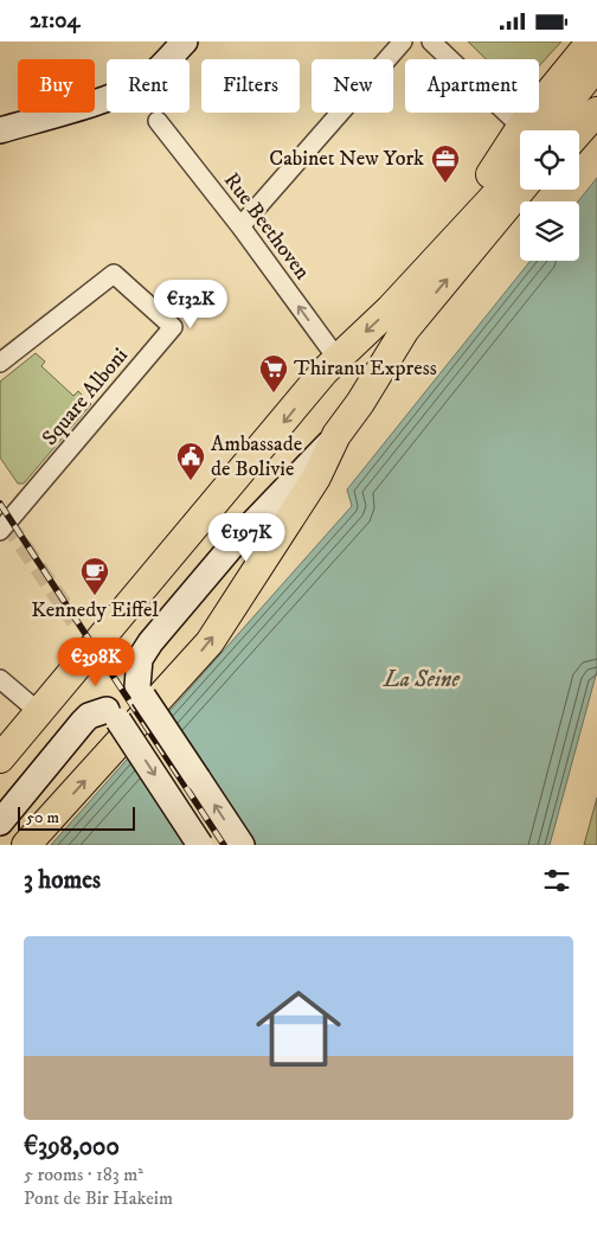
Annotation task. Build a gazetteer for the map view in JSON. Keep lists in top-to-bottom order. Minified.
{"streets":{"street":["Rue Beethoven","Square Alboni"]},"one_way":["Rue Beethoven"],"water":["La Seine"],"places":{"office":["Cabinet New York"],"supermarket":["Thiranu Express"],"public building":["Ambassade de Bolivie"],"cafe":["Kennedy Eiffel"]},"scale_bar":"50 m","page":{"status":"21:04","chip":["Buy","Rent","Filters","New","Apartment"],"price":["€132K","€197K","€398K"],"scale":"50 m","heading":"3 homes","list":[{"name":"€398,000","note":"5 rooms · 183 m² · Pont de Bir Hakeim"}]}}
